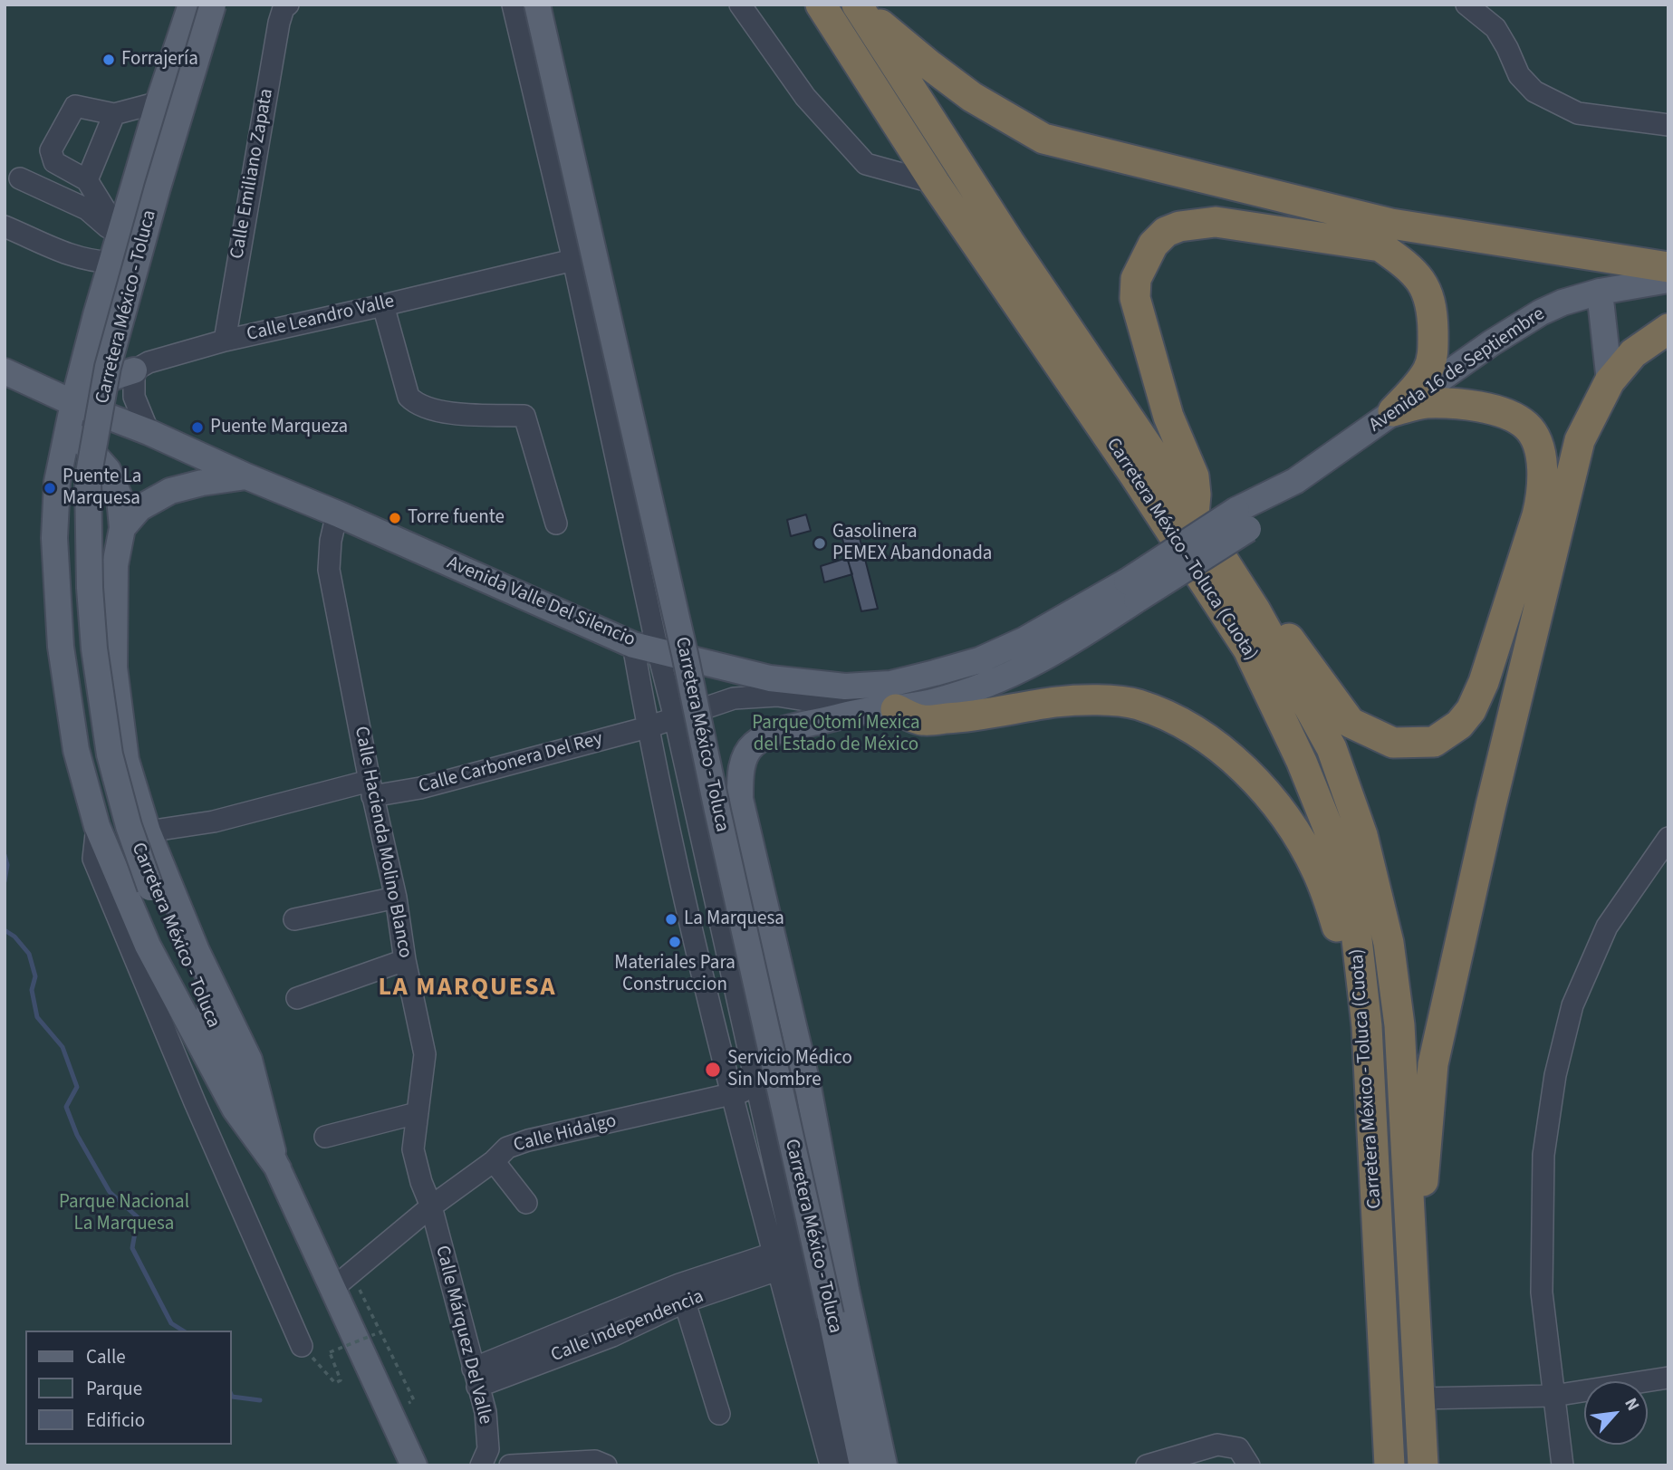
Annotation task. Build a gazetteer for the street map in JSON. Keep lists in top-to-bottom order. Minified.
{"streets":{"highway":["Carretera México - Toluca (Cuota)"],"main road":["Carretera México - Toluca","Avenida 16 de Septiembre","Avenida Valle Del Silencio"],"street":["Calle Emiliano Zapata","Calle Leandro Valle","Calle Carbonera Del Rey","Calle Hacienda Molino Blanco","Calle Hidalgo","Calle Independencia","Calle Márquez Del Valle"]},"crossings":[["Calle Emiliano Zapata","Calle Leandro Valle"],["Carretera México - Toluca","Calle Hidalgo"],["Avenida 16 de Septiembre","Avenida Valle Del Silencio"],["Avenida 16 de Septiembre","Calle Carbonera Del Rey"],["Avenida Valle Del Silencio","Calle Carbonera Del Rey"],["Avenida Valle Del Silencio","Calle Hacienda Molino Blanco"],["Calle Carbonera Del Rey","Calle Hacienda Molino Blanco"],["Calle Hacienda Molino Blanco","Calle Hidalgo"],["Calle Hacienda Molino Blanco","Calle Márquez Del Valle"],["Calle Hidalgo","Calle Márquez Del Valle"],["Calle Independencia","Calle Márquez Del Valle"]],"districts":["LA MARQUESA"],"parks":["Parque Otomí Mexica del Estado de México","Parque Nacional La Marquesa"],"places":["Forrajería","Puente Marqueza","Puente La Marquesa","Torre fuente","Gasolinera PEMEX Abandonada","La Marquesa","Materiales Para Construccion","Servicio Médico Sin Nombre"],"legend":["Calle","Parque","Edificio"],"north":"top right"}
